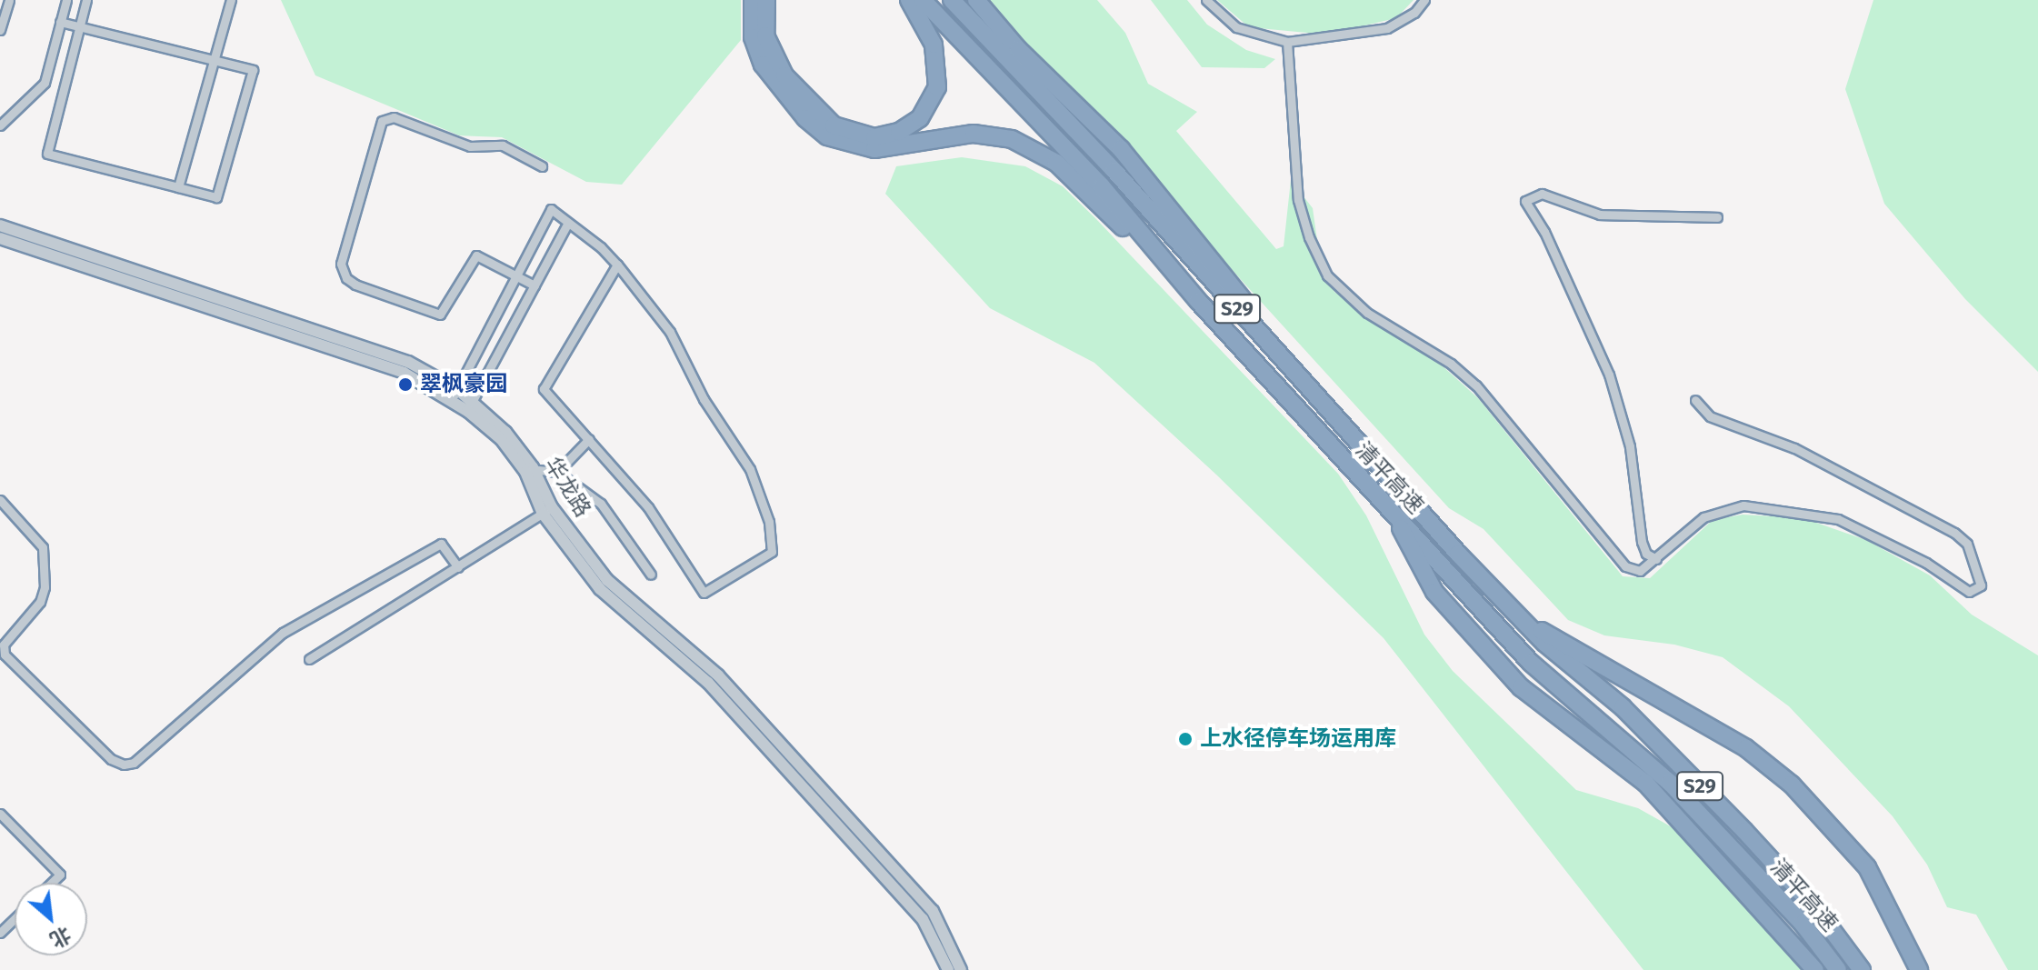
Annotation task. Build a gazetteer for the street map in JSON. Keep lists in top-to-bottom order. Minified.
{"streets":{"highway":["S29","清平高速"],"street":["华龙路"]},"places":["翠枫豪园","上水径停车场运用库"],"north":"bottom right"}
